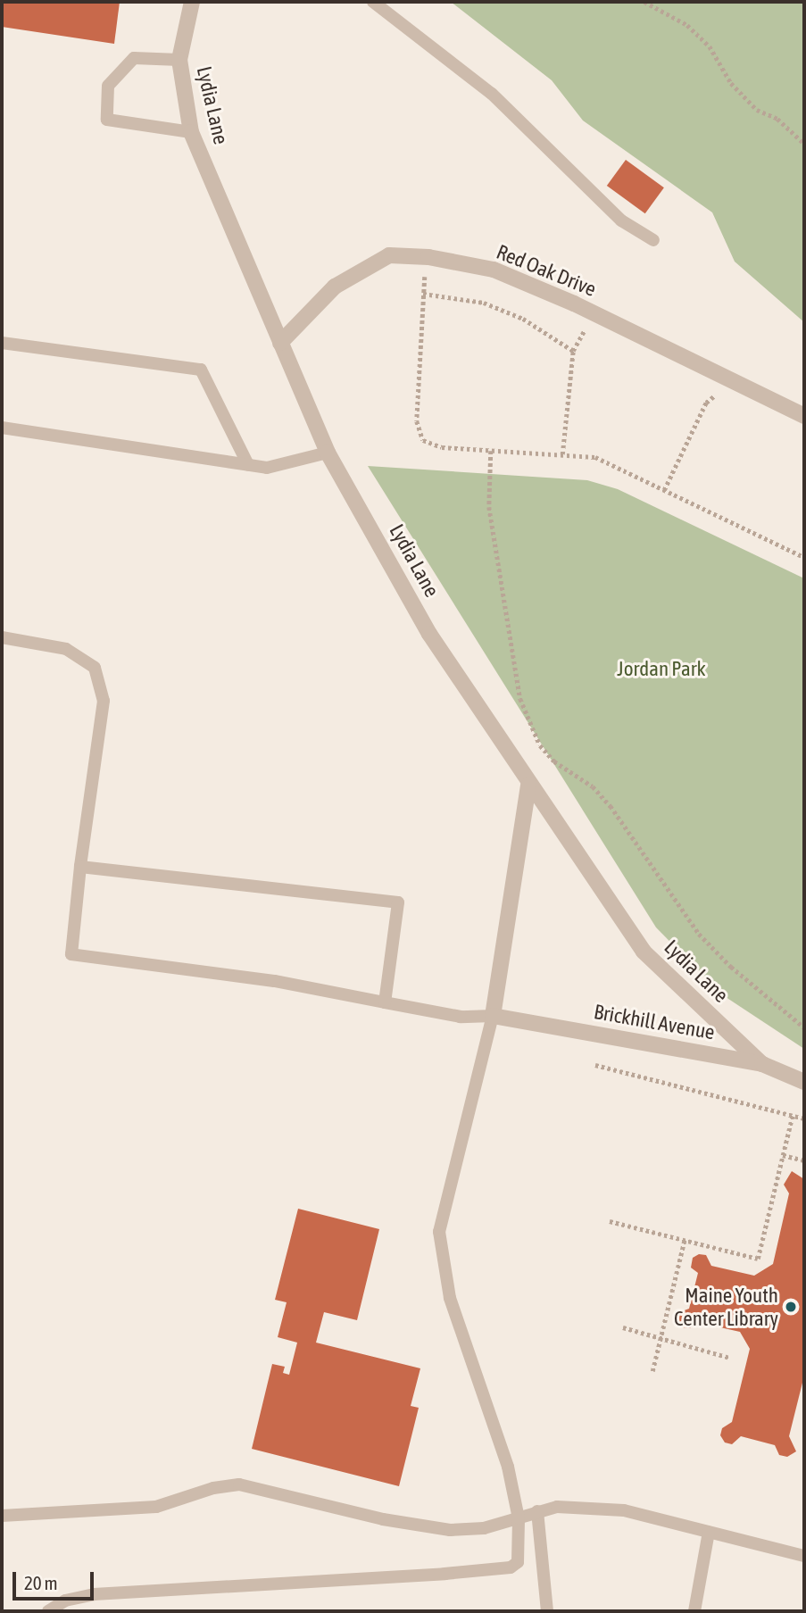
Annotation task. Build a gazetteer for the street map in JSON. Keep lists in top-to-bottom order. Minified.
{"streets":{"street":["Lydia Lane","Red Oak Drive","Brickhill Avenue"]},"crossings":[["Lydia Lane","Red Oak Drive"],["Lydia Lane","Brickhill Avenue"]],"parks":["Jordan Park"],"places":["Maine Youth Center Library"],"scale_bar":"20 m"}
